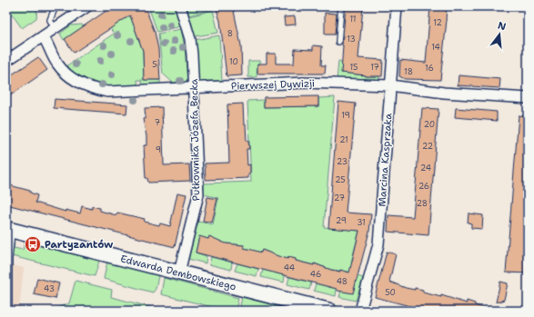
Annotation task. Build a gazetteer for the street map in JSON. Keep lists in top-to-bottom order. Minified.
{"streets":{"street":["Pierwszej Dywizji","Pułkownika Józefa Becka","Marcina Kasprzaka","Edwarda Dembowskiego"]},"crossings":[["Pierwszej Dywizji","Pułkownika Józefa Becka"],["Pierwszej Dywizji","Marcina Kasprzaka"],["Pułkownika Józefa Becka","Edwarda Dembowskiego"]],"places":{"bus stop":["Partyzantów"]},"house_numbers":["11","12","8","13","14","10","5","15","17","16","18","19","7","20","21","22","9","23","24","25","26","27","28","29","31","44","46","48","43","50"],"north":"top"}
